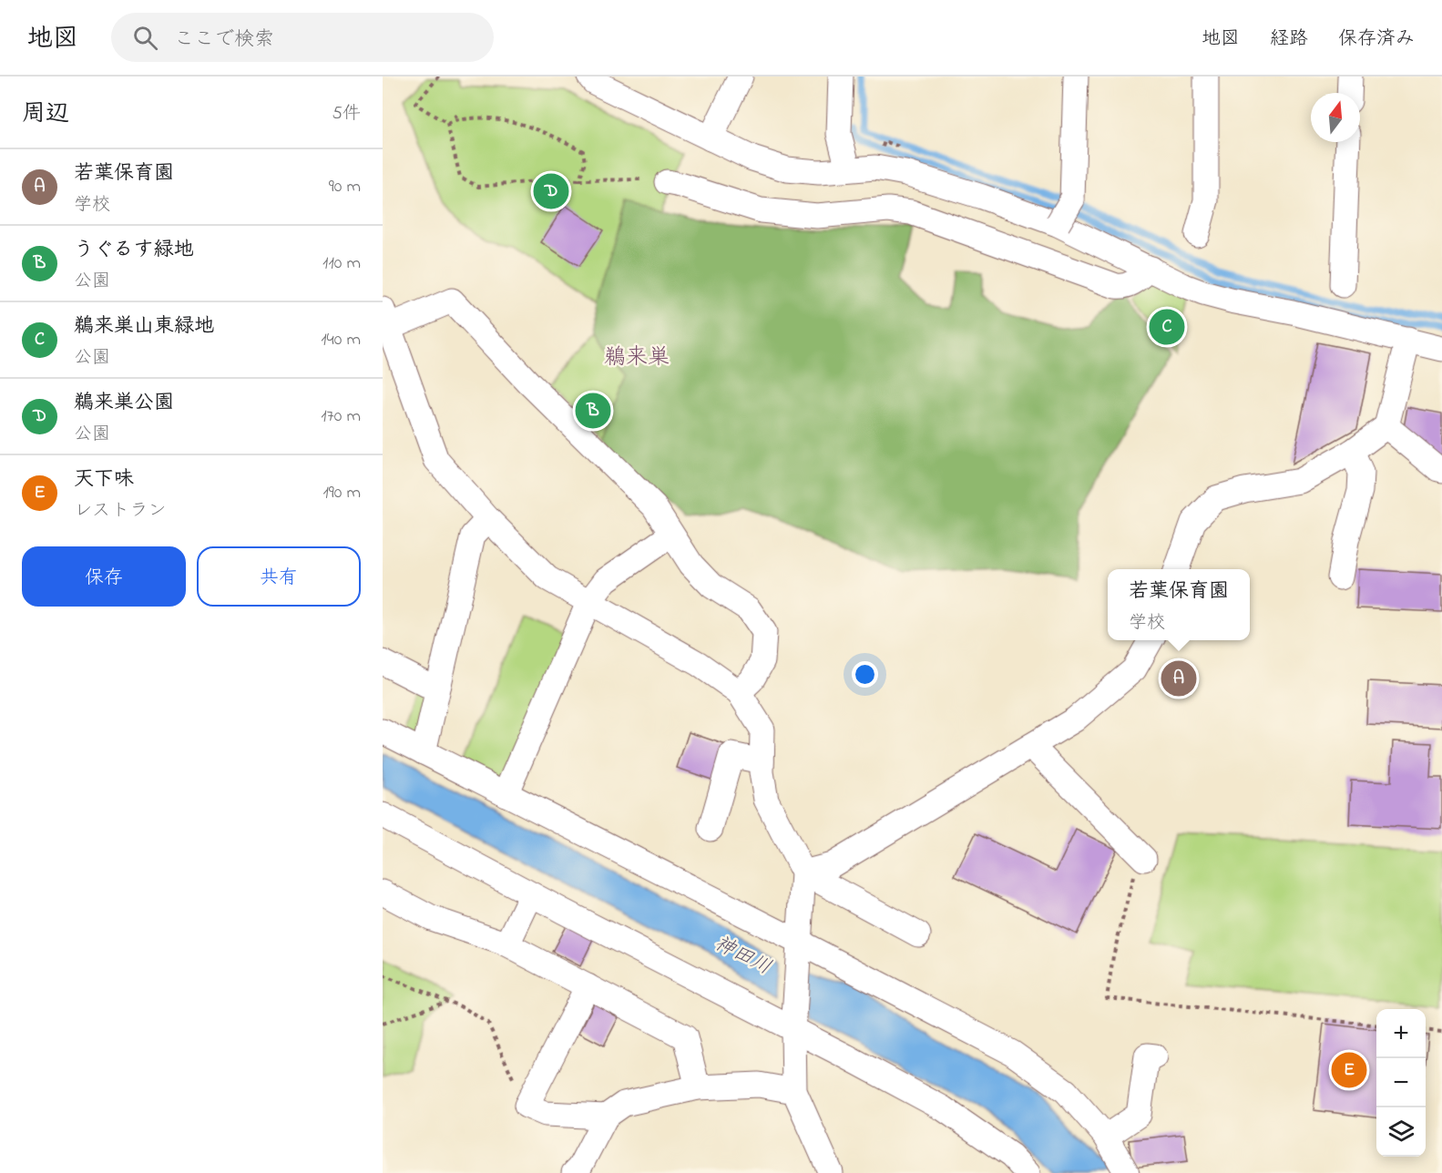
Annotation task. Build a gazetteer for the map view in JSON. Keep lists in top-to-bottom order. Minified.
{"districts":["鵜来巣"],"water":["神田川"],"north":"top","page":{"header":"地図","search":"ここで検索","nav":["地図","経路","保存済み"],"heading":["周辺","5件"],"list":[{"mark":"A","name":"若葉保育園","note":"学校","value":"90 m"},{"mark":"B","name":"うぐるす緑地","note":"公園","value":"110 m"},{"mark":"C","name":"鵜来巣山東緑地","note":"公園","value":"140 m"},{"mark":"D","name":"鵜来巣公園","note":"公園","value":"170 m"},{"mark":"E","name":"天下味","note":"レストラン","value":"190 m"}],"pins":["D","C","B","A","E"],"buttons":["保存","共有"],"popup":["若葉保育園","学校"],"map_buttons":["+","−"]}}
